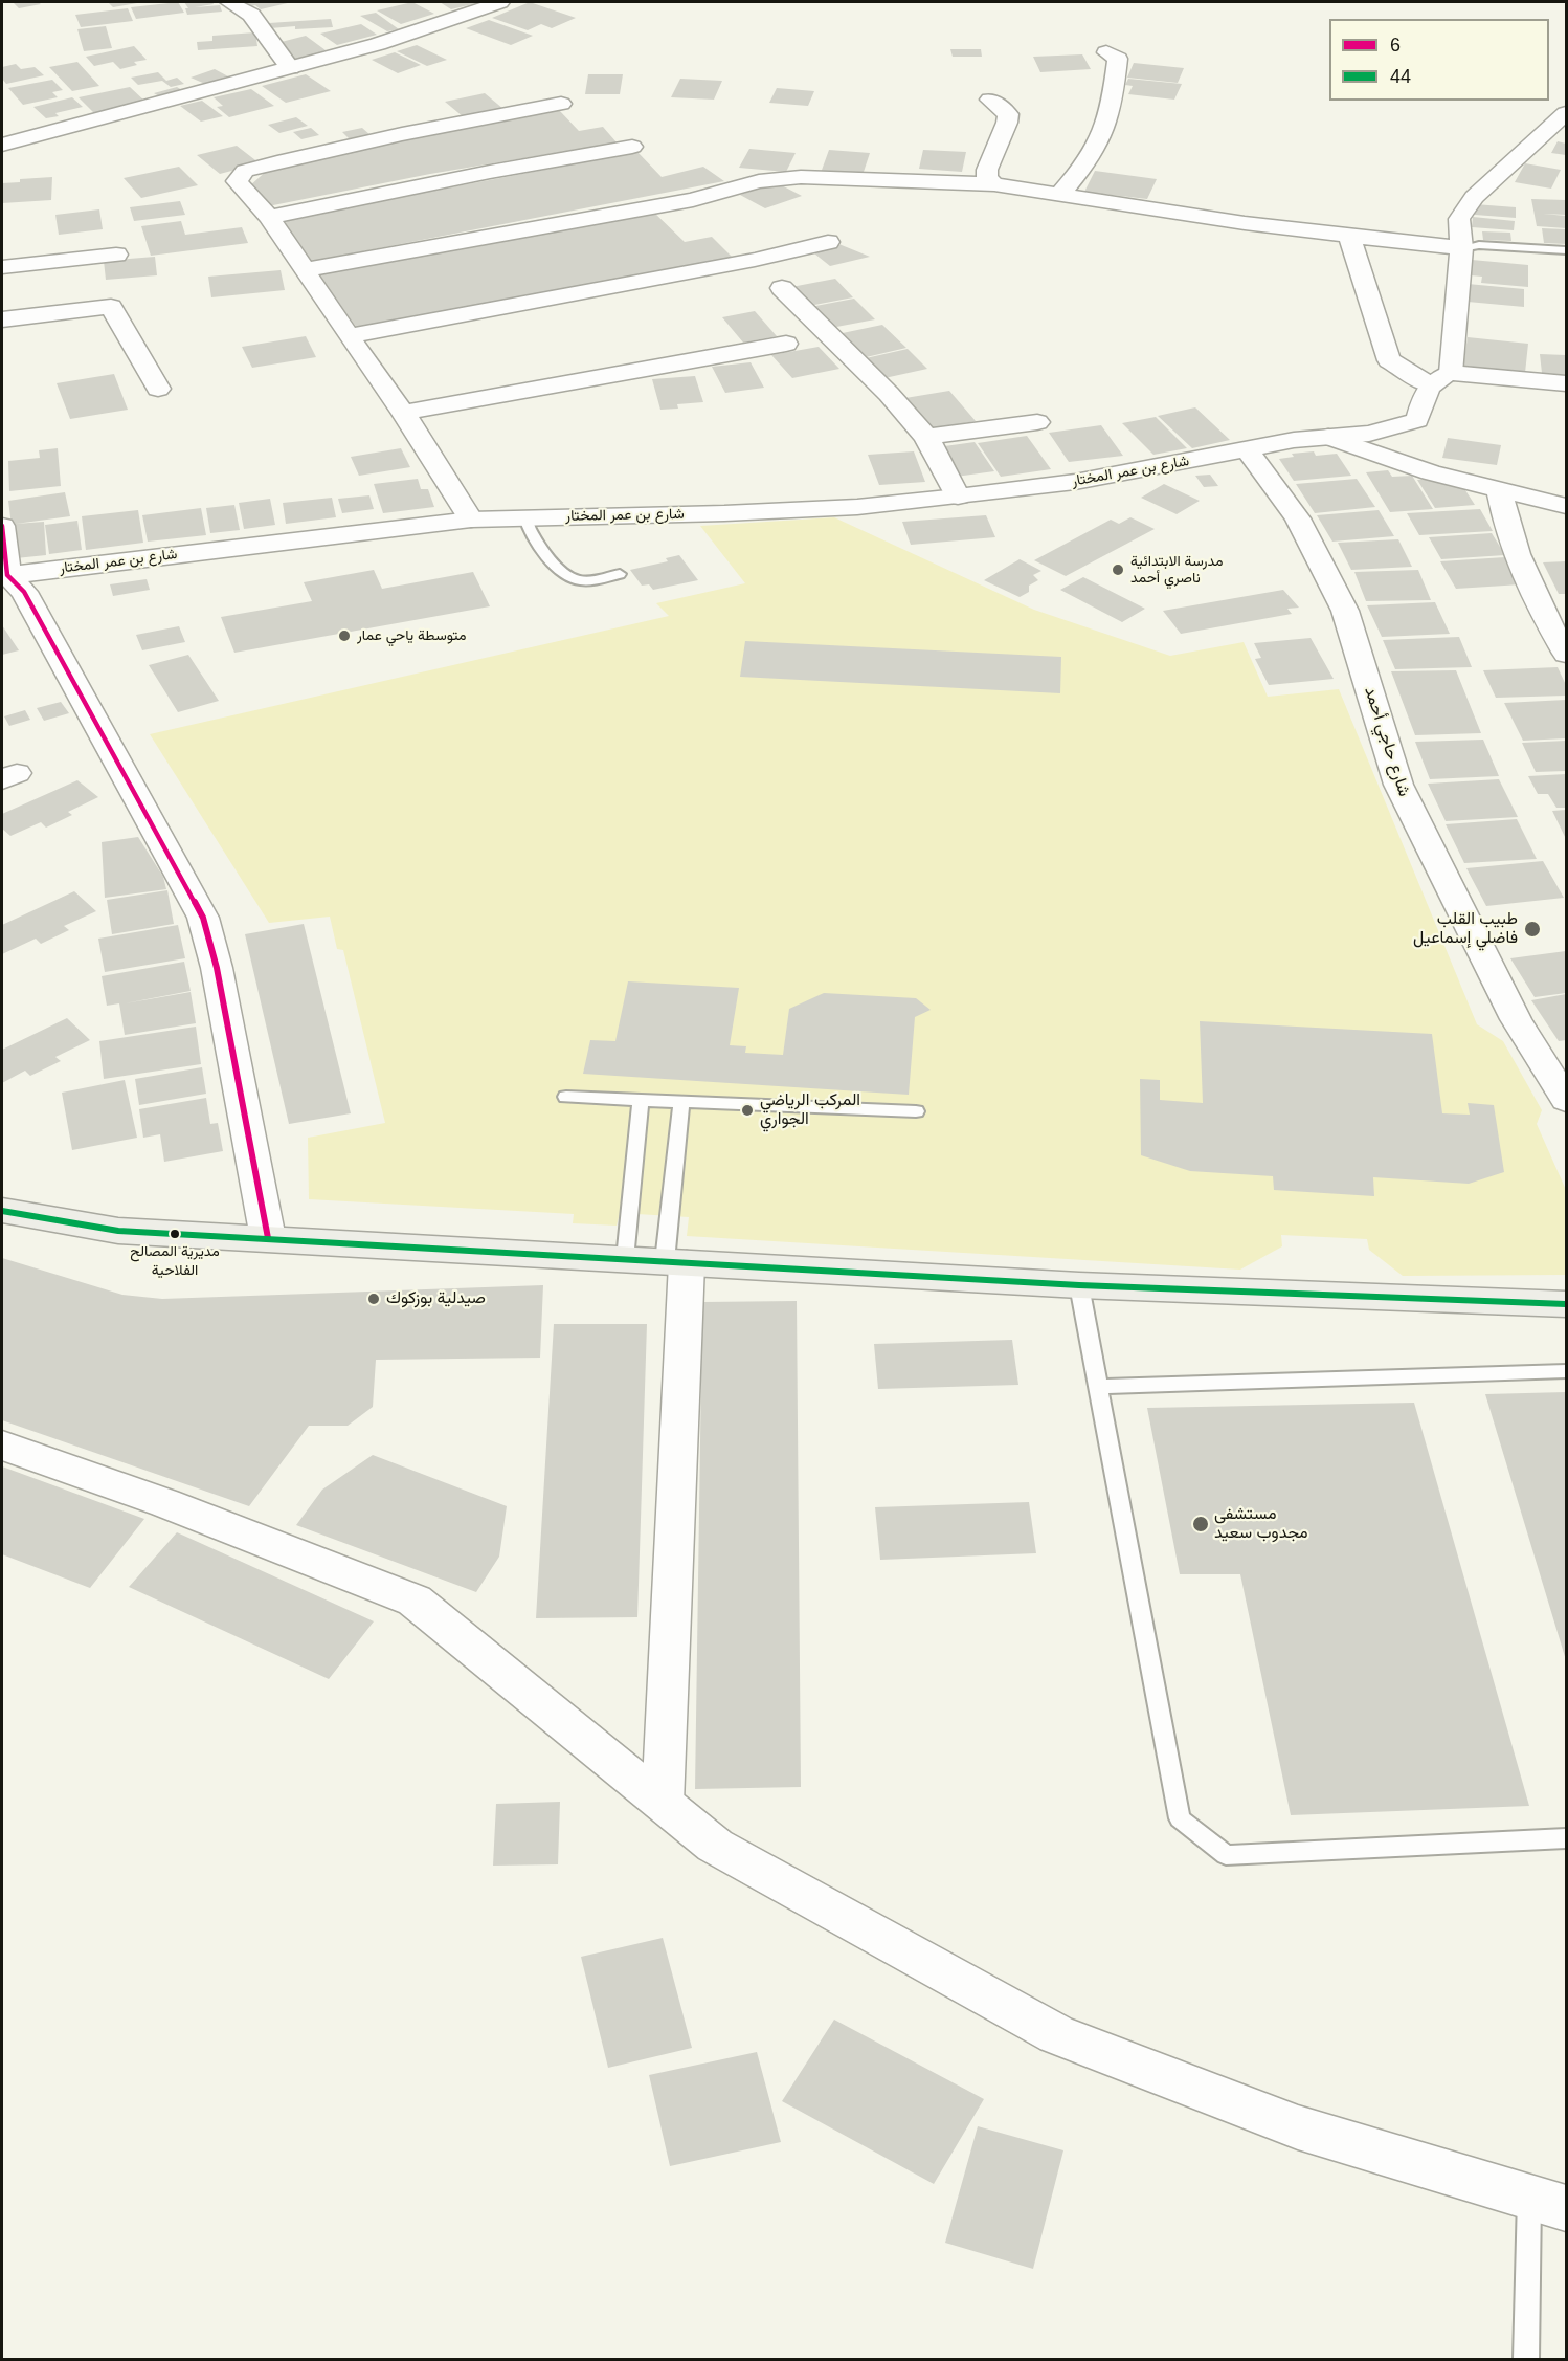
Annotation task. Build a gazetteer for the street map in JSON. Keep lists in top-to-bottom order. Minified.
{"streets":{"street":["شارع بن عمر المختار","شارع حاجي أحمد"]},"crossings":[["شارع بن عمر المختار","شارع حاجي أحمد"]],"places":["مدرسة الابتدائية ناصري أحمد","متوسطة ياحي عمار","طبيب القلب فاضلي إسماعيل","المركب الرياضي الجواري","مديرية المصالح الفلاحية","صيدلية بوزكوك","مستشفى مجدوب سعيد"],"lines":["transit line 6","transit line 44"],"legend":["6","44"]}
